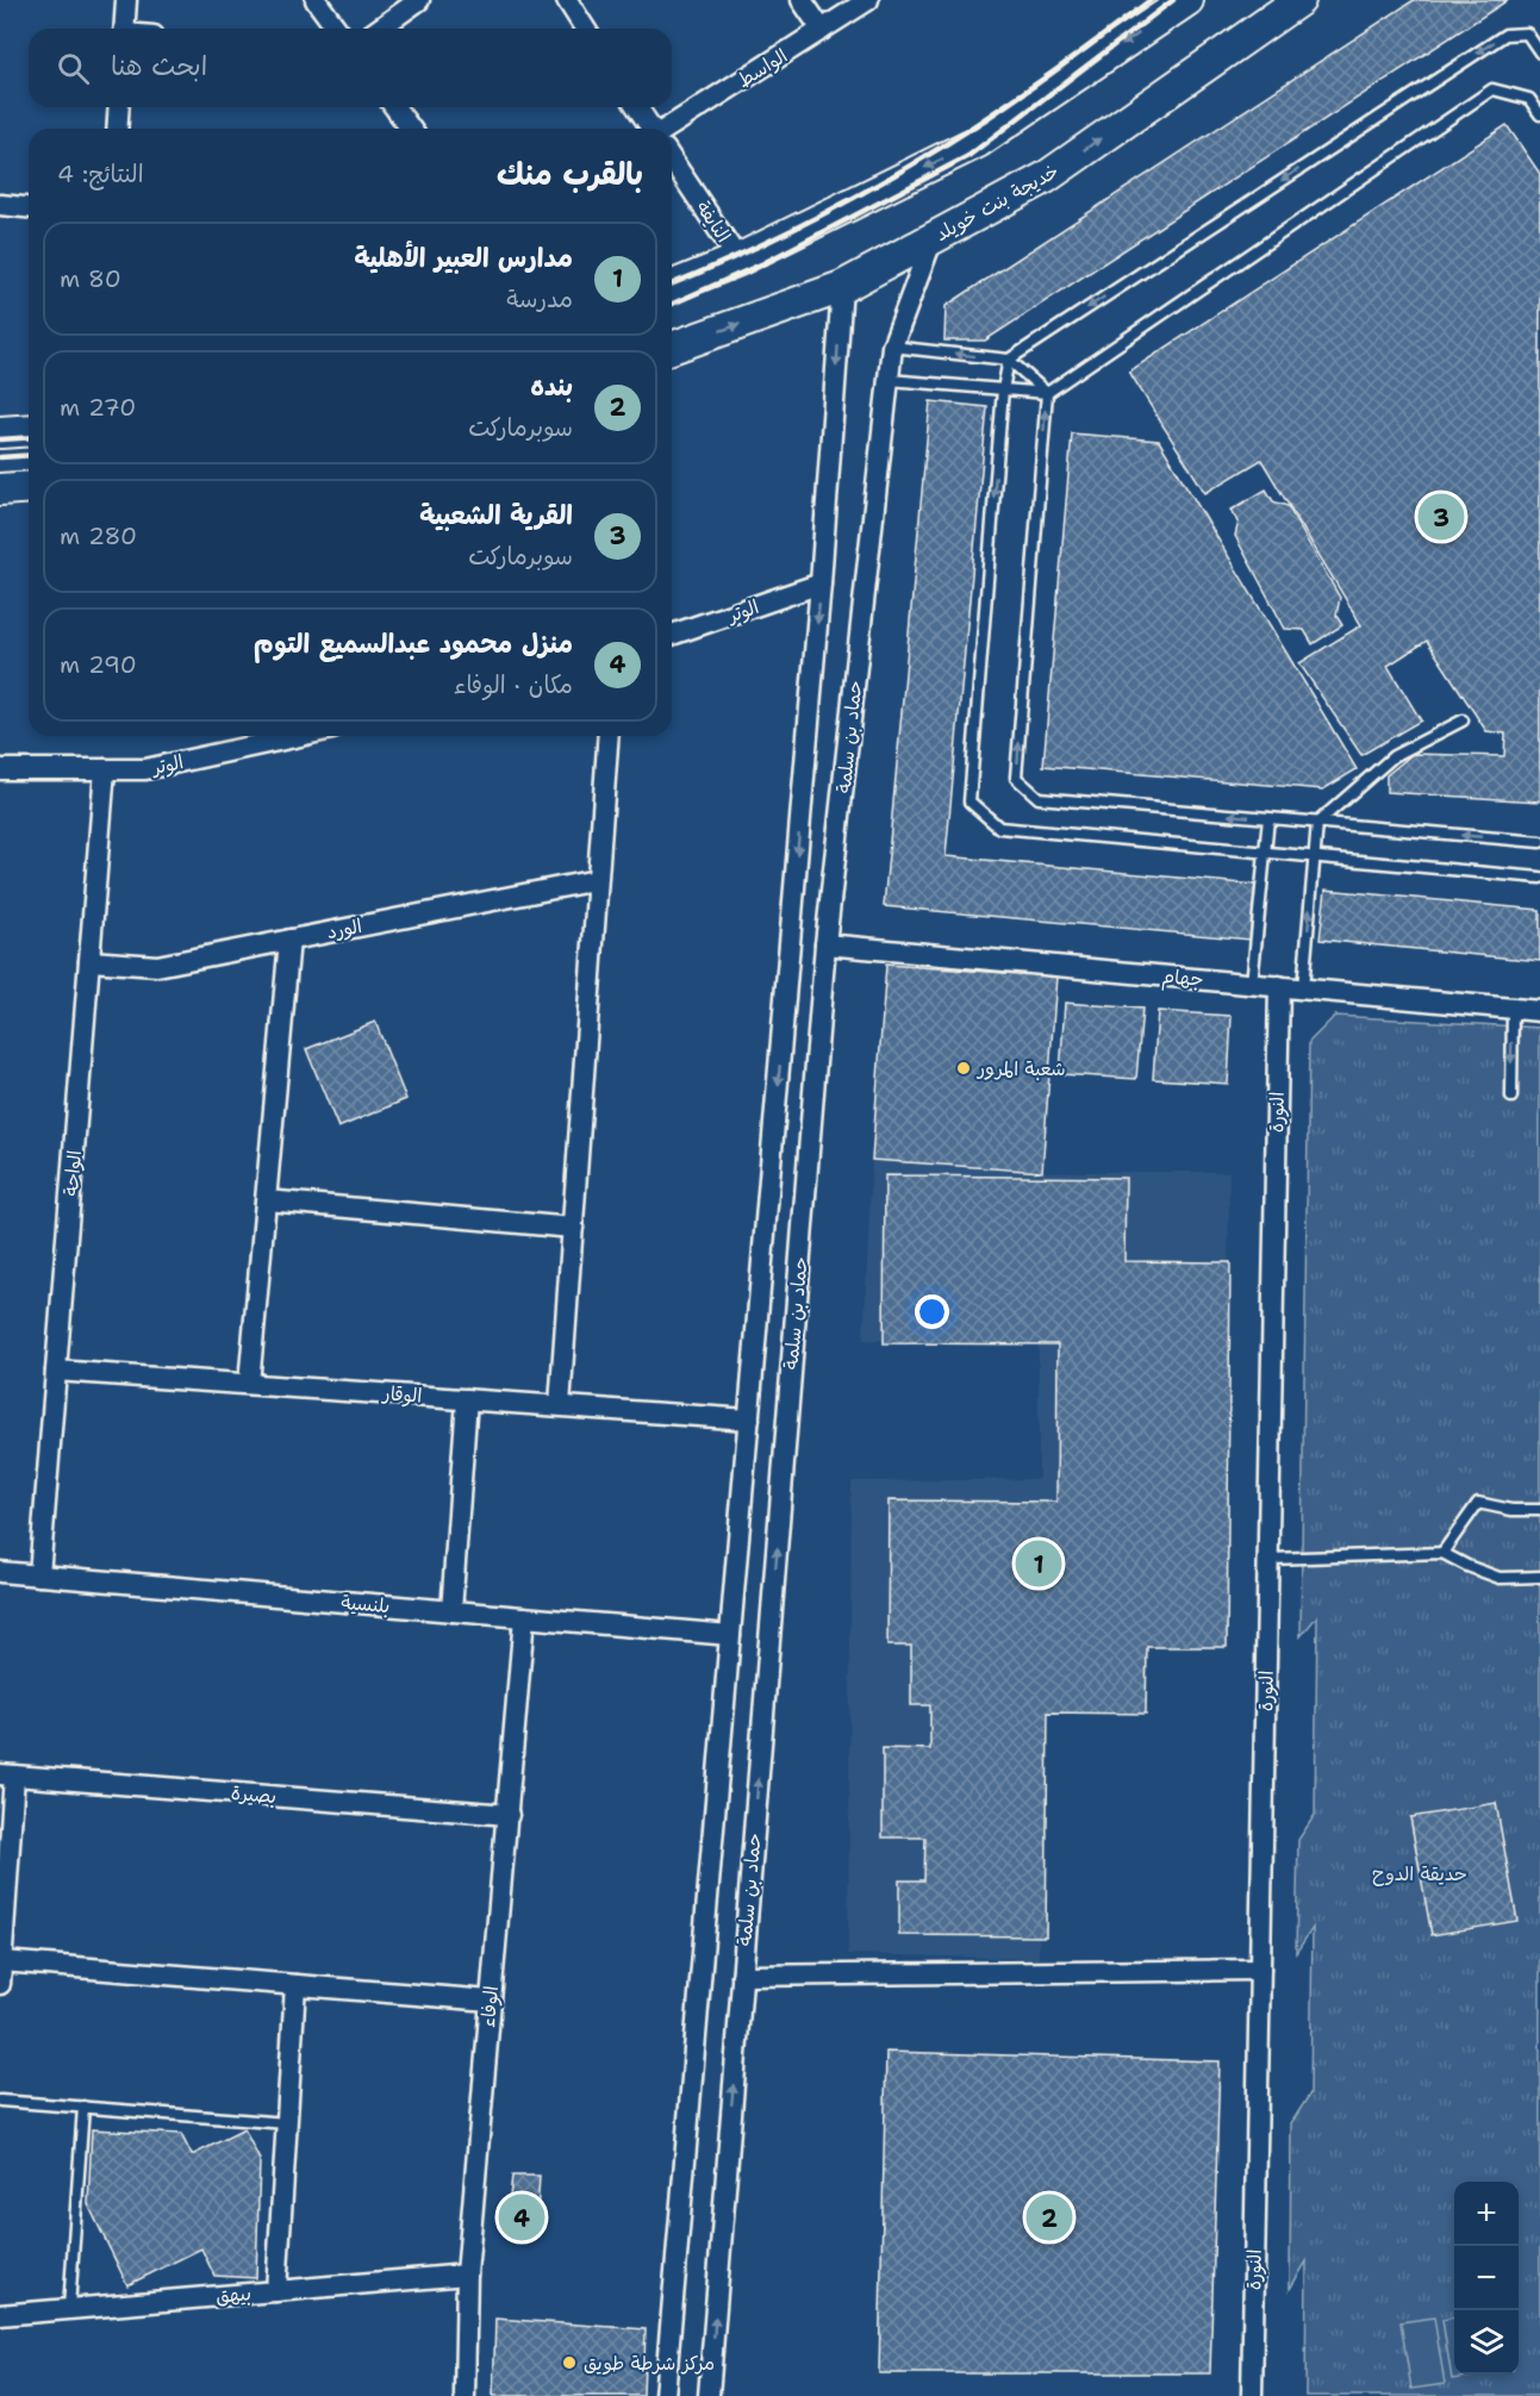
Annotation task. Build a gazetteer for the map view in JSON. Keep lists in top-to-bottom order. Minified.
{"streets":{"main road":["خديجة بنت خويلد"],"street":["الواسط","النايفة","الوتر","حماد بن سلمة","الورد","جهام","النورة","الواحة","الوقار","بلنسية","بصيرة","الوفاء","بيهق"]},"crossings":[["خديجة بنت خويلد","حماد بن سلمة"],["الوتر","حماد بن سلمة"],["الوتر","الواحة"],["حماد بن سلمة","جهام"],["حماد بن سلمة","الوقار"],["حماد بن سلمة","بلنسية"],["الورد","الواحة"],["جهام","النورة"],["الواحة","الوقار"],["الواحة","بلنسية"],["بلنسية","الوفاء"],["بصيرة","الوفاء"],["الوفاء","بيهق"]],"parks":["حديقة الدوح"],"places":["شعبة المرور","مركز شرطة طويق"],"page":{"search":"ابحث هنا","heading":["بالقرب منك","النتائج: 4"],"list":[{"mark":"1","name":"مدارس العبير الأهلية","note":"مدرسة","value":"80 m"},{"mark":"2","name":"بنده","note":"سوبرماركت","value":"270 m"},{"mark":"3","name":"القرية الشعبية","note":"سوبرماركت","value":"280 m"},{"mark":"4","name":"منزل محمود عبدالسميع التوم","note":"مكان · الوفاء","value":"290 m"}],"pins":["3","1","2","4"],"map_buttons":["+","−"]}}
